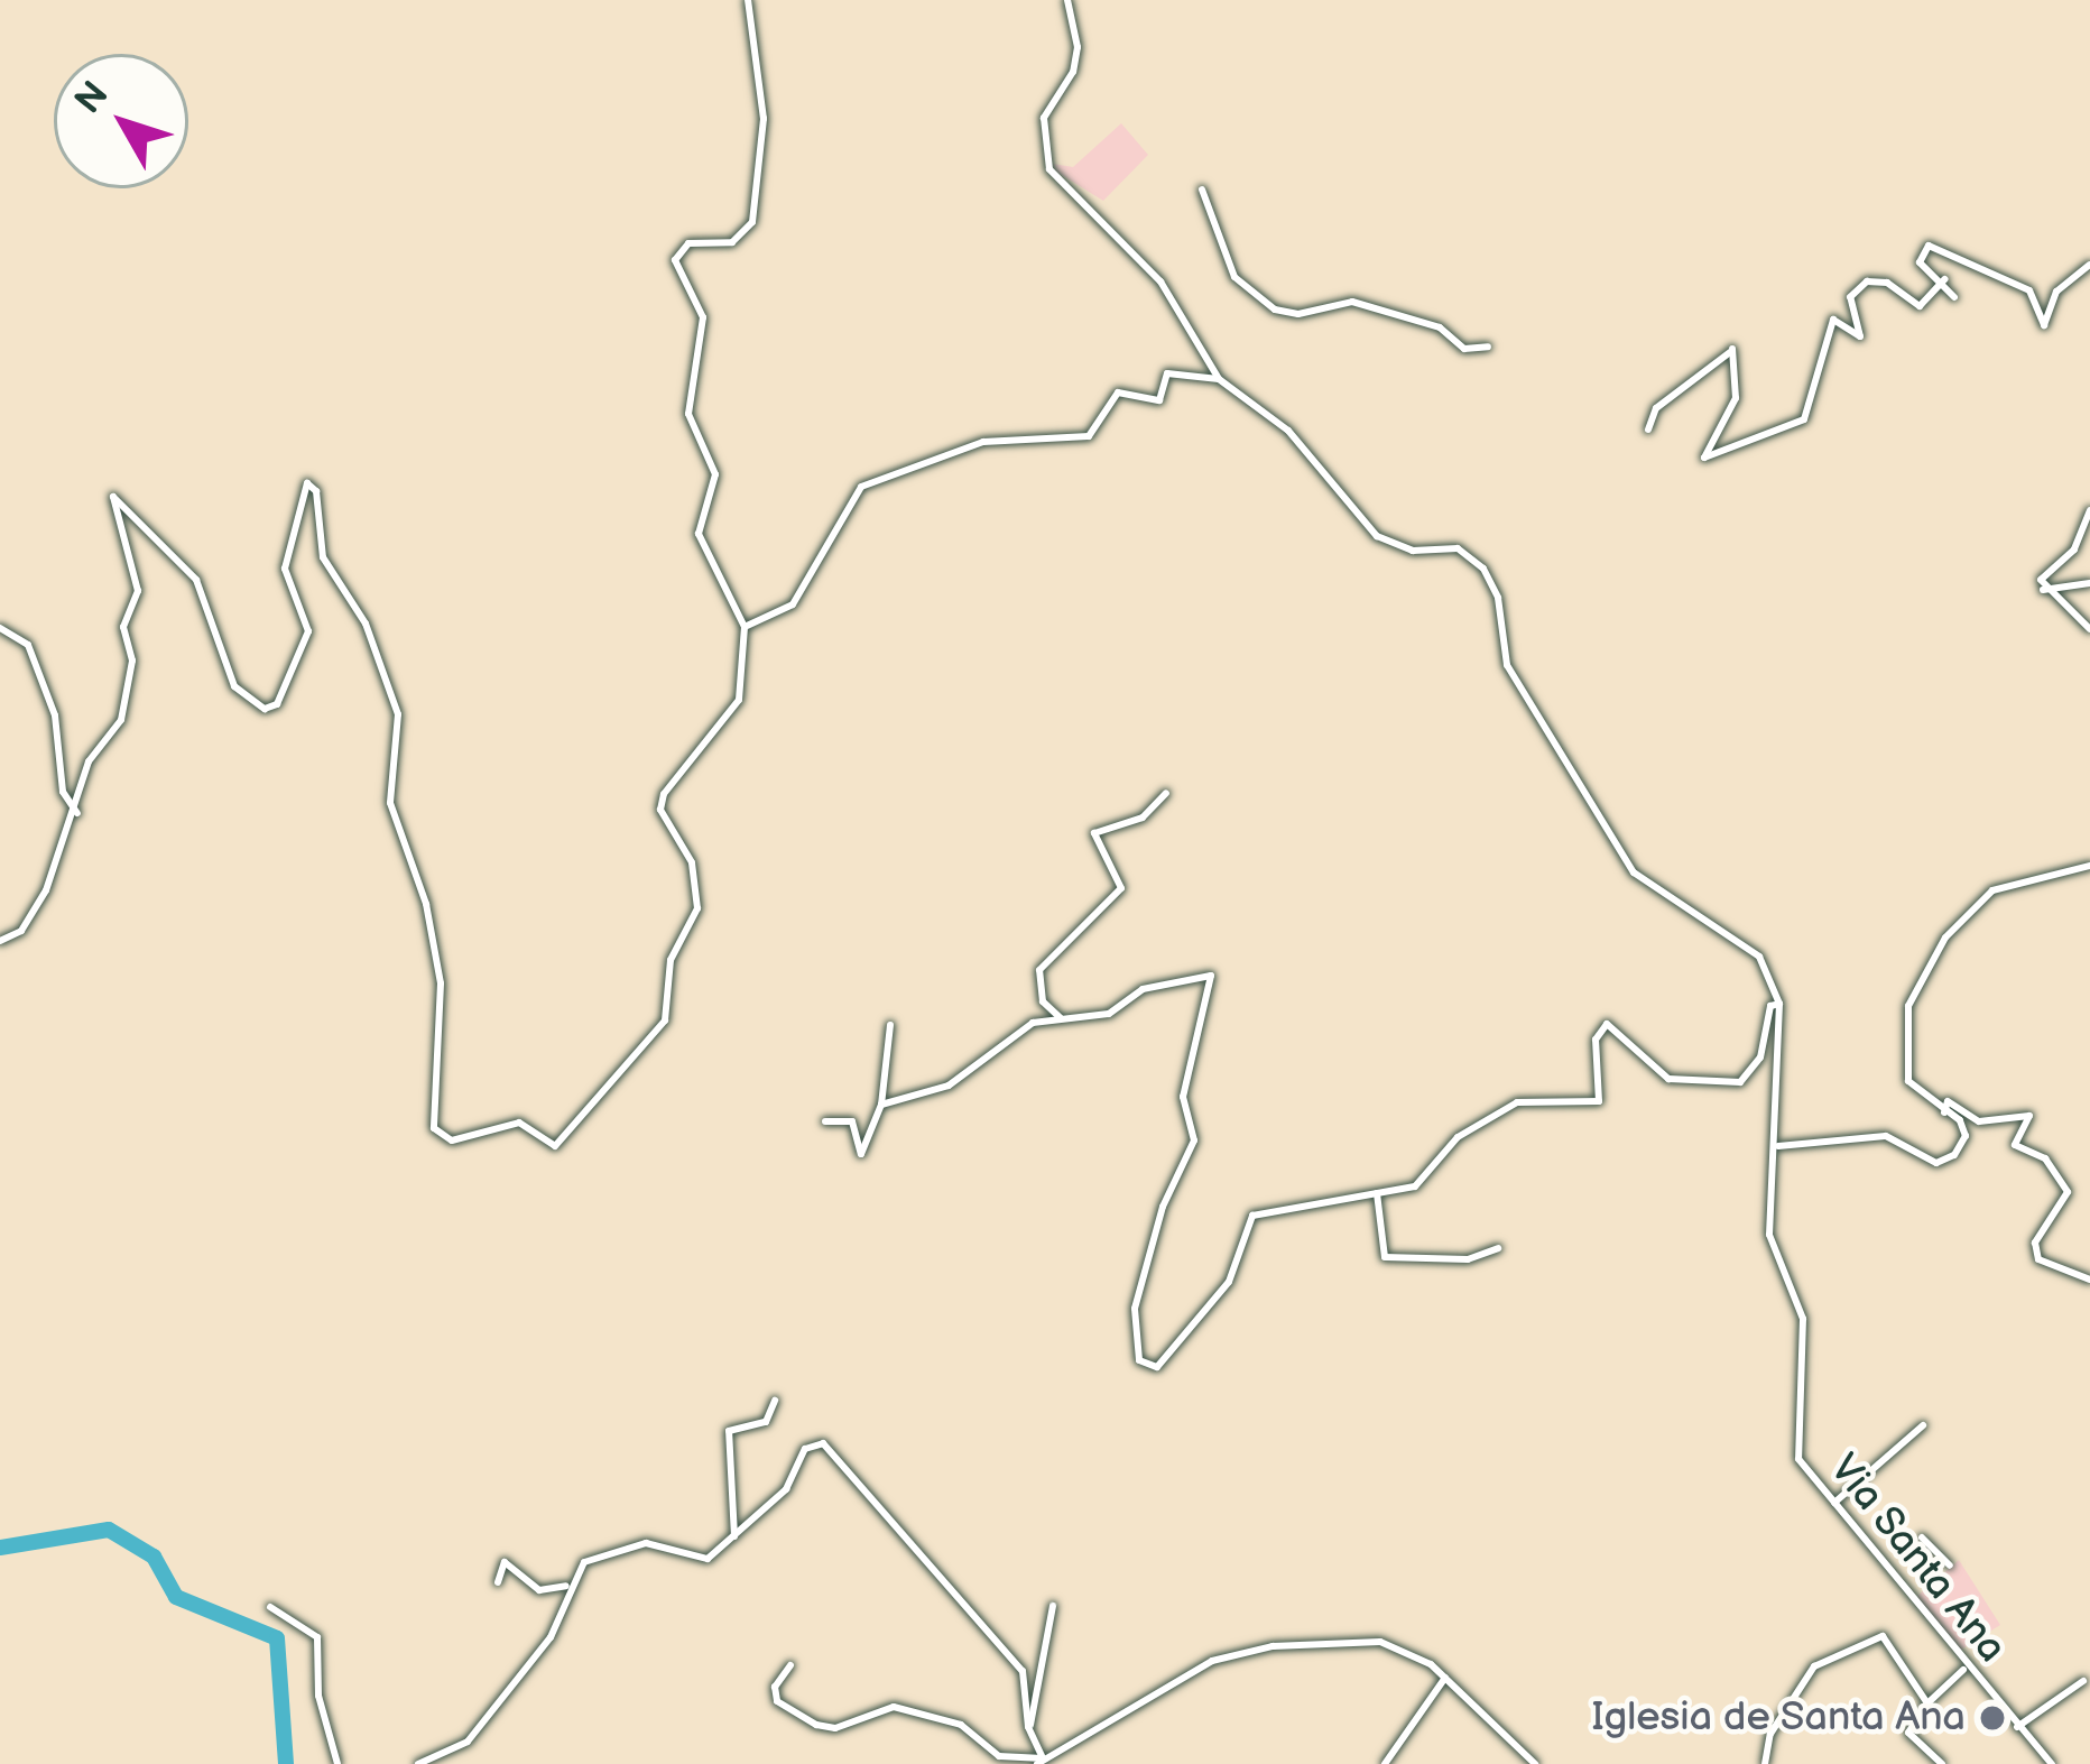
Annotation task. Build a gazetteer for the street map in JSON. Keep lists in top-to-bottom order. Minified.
{"streets":{"street":["Via Santa Ana"]},"places":["Iglesia de Santa Ana"],"north":"top left"}
